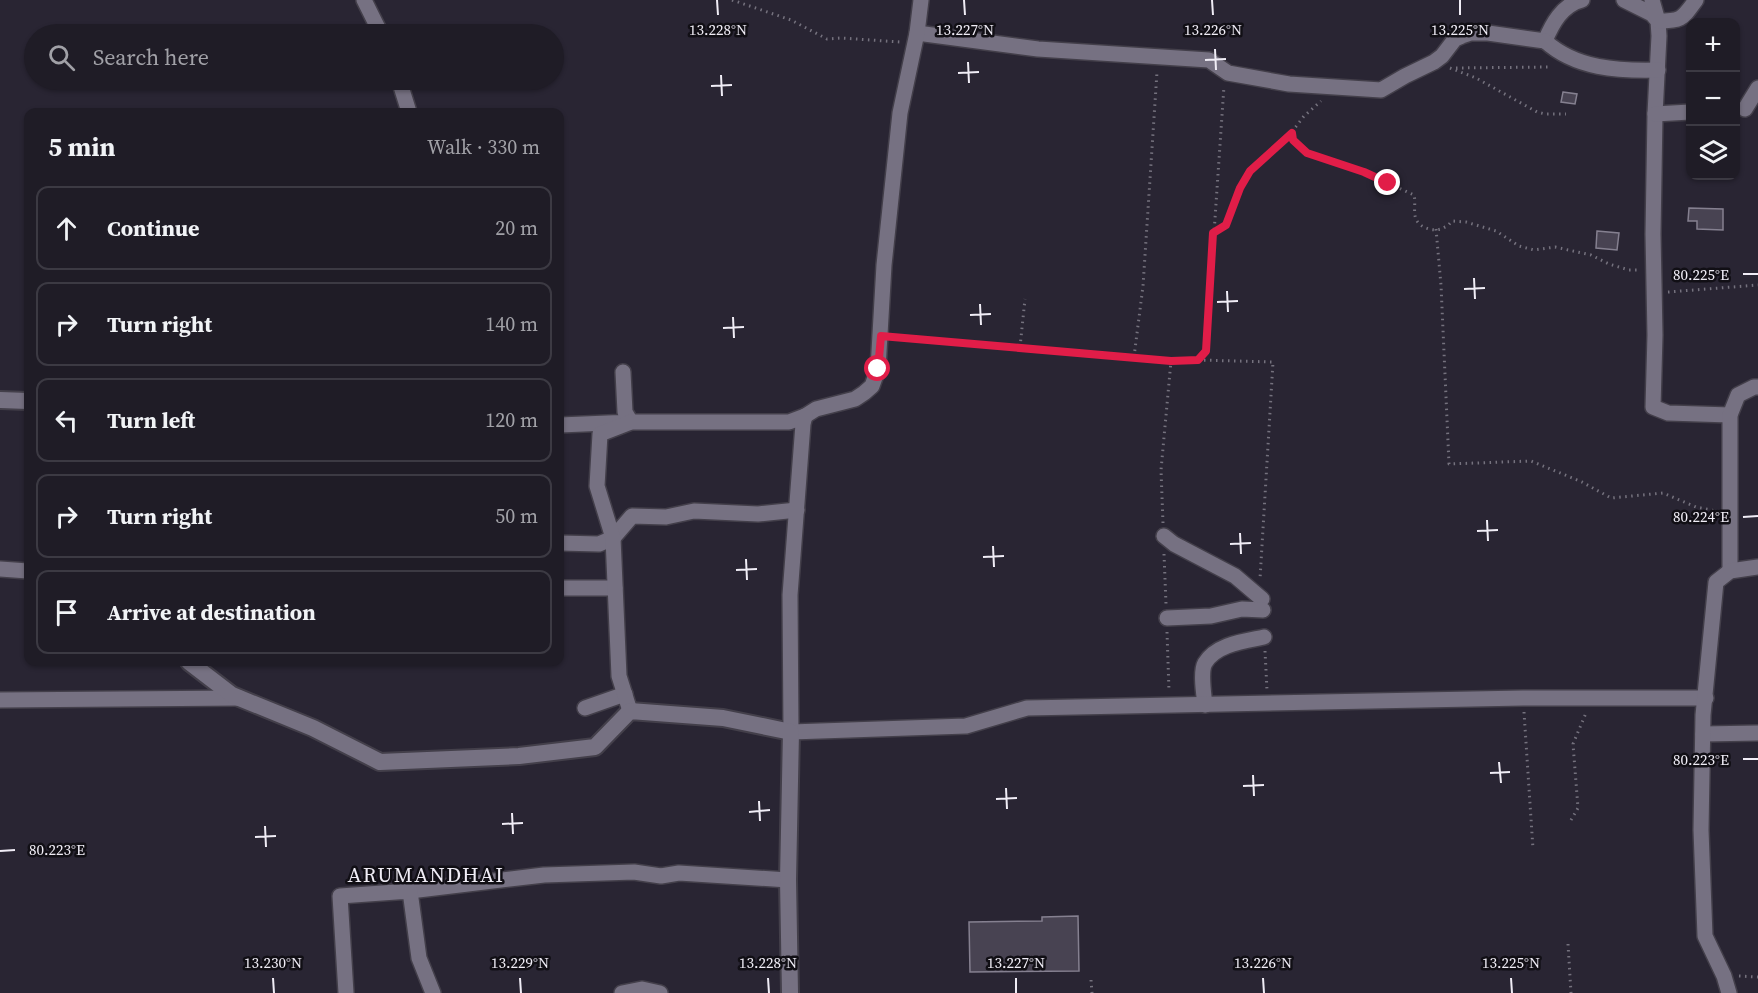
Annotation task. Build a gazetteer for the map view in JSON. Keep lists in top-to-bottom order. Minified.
{"districts":["ARUMANDHAI"],"page":{"map_buttons":["+","−"],"search":"Search here","heading":["5 min","Walk · 330 m"],"list":[["Continue","20 m"],["Turn right","140 m"],["Turn left","120 m"],["Turn right","50 m"],"Arrive at destination"]},"coordinates":["13.228°N","13.227°N","13.226°N","13.225°N","80.225°E","80.224°E","80.223°E","13.230°N","13.229°N"]}
